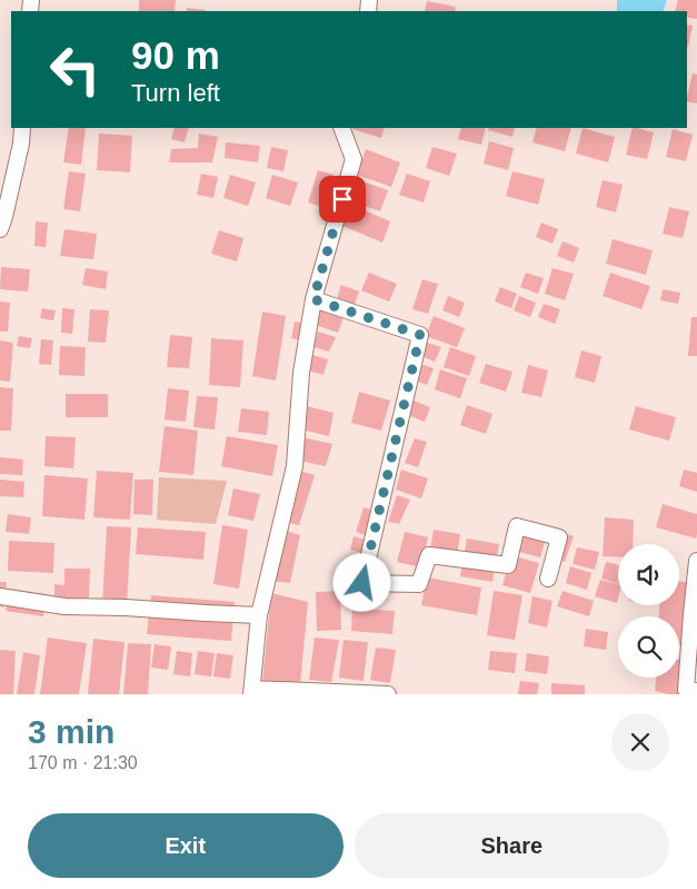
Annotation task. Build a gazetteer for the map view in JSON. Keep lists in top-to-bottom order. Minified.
{"page":{"turn":["90 m","Turn left"],"heading":["3 min","170 m · 21:30"],"buttons":["Exit","Share"]}}
